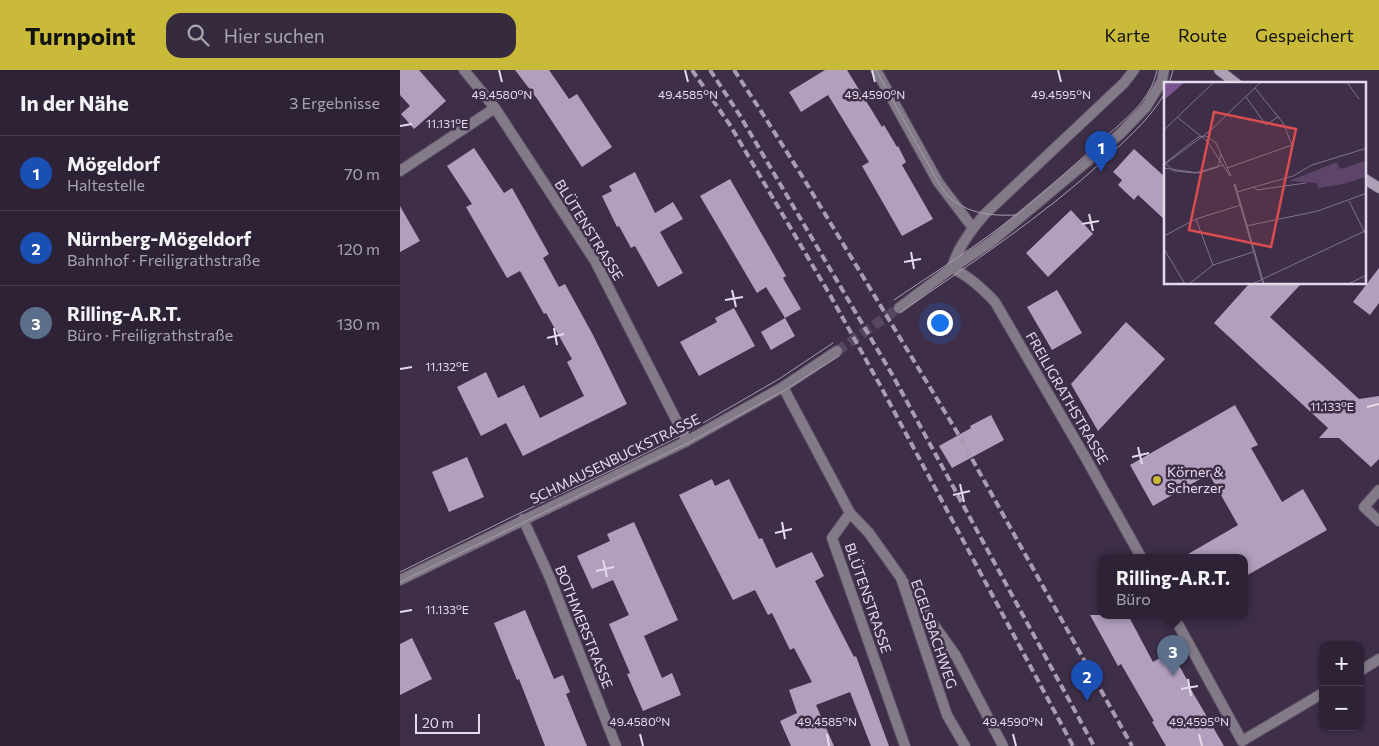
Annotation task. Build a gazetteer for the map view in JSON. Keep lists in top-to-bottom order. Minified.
{"streets":{"street":["BLÜTENSTRASSE","FREILIGRATHSTRASSE","SCHMAUSENBUCKSTRASSE","BOTHMERSTRASSE","EGELSBACHWEG"]},"crossings":[["BLÜTENSTRASSE","SCHMAUSENBUCKSTRASSE"],["BLÜTENSTRASSE","EGELSBACHWEG"],["SCHMAUSENBUCKSTRASSE","BOTHMERSTRASSE"]],"places":["Körner & Scherzer"],"scale_bar":"20 m","page":{"header":"Turnpoint","search":"Hier suchen","nav":["Karte","Route","Gespeichert"],"heading":["In der Nähe","3 Ergebnisse"],"pins":["1","3","2"],"list":[{"mark":"1","name":"Mögeldorf","note":"Haltestelle","value":"70 m"},{"mark":"2","name":"Nürnberg-Mögeldorf","note":"Bahnhof · Freiligrathstraße","value":"120 m"},{"mark":"3","name":"Rilling-A.R.T.","note":"Büro · Freiligrathstraße","value":"130 m"}],"popup":["Rilling-A.R.T.","Büro"],"map_buttons":["+","−"],"scale":"20 m"},"coordinates":["49.4580°N","49.4585°N","49.4590°N","49.4595°N","11.131°E","11.132°E","11.133°E"]}
